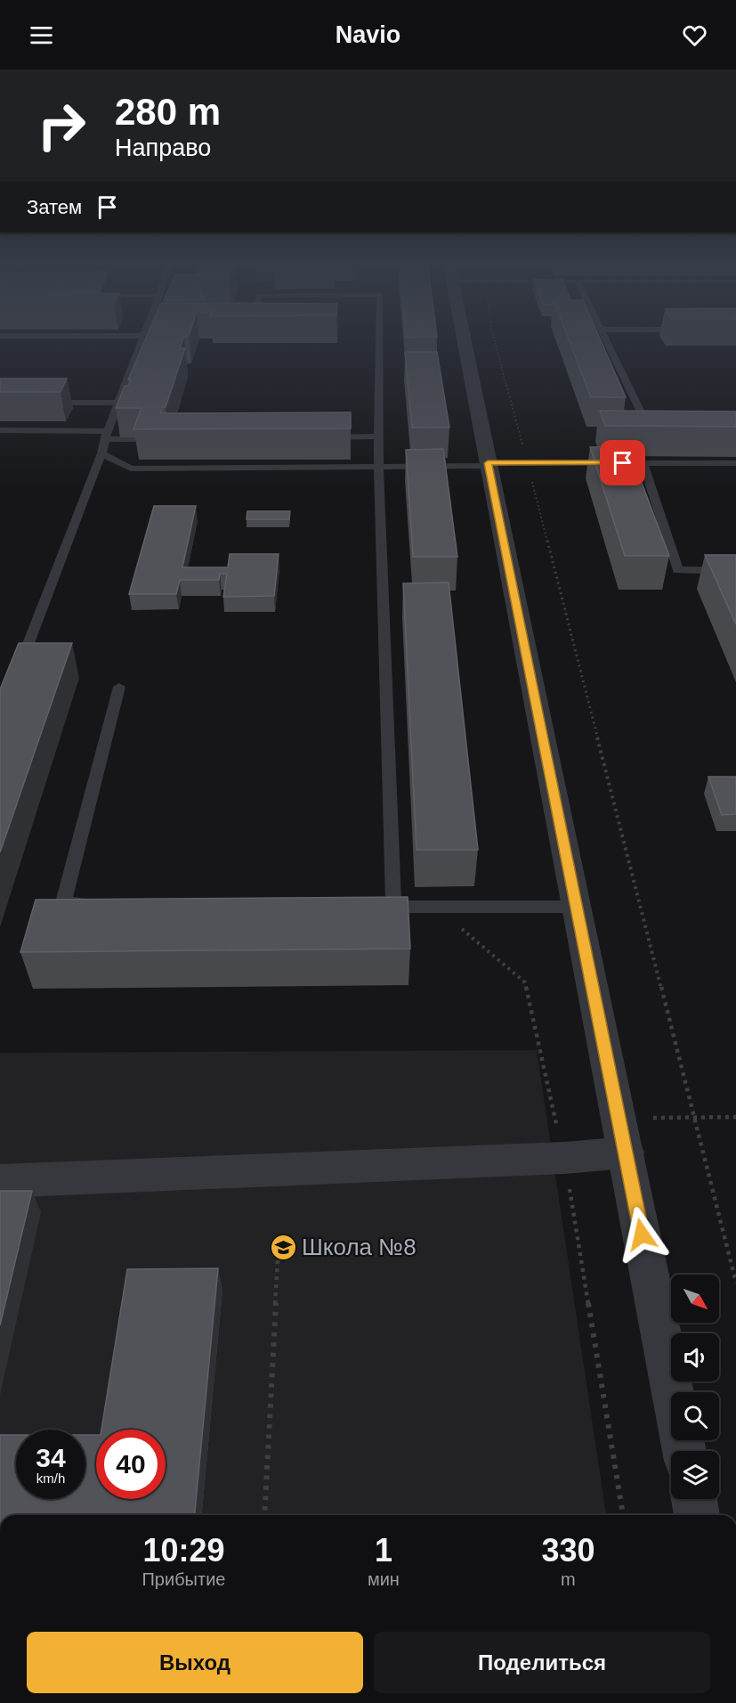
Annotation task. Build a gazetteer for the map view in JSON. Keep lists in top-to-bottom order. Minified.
{"places":{"school or university":["Школа №8"]},"north":"bottom right","page":{"header":"Navio","turn":["280 m","Направо"],"then":"Затем","speed":"34 km/h","limit":"40","eta":["10:29","Прибытие","1","мин","330","m"],"buttons":["Выход","Поделиться"]}}
